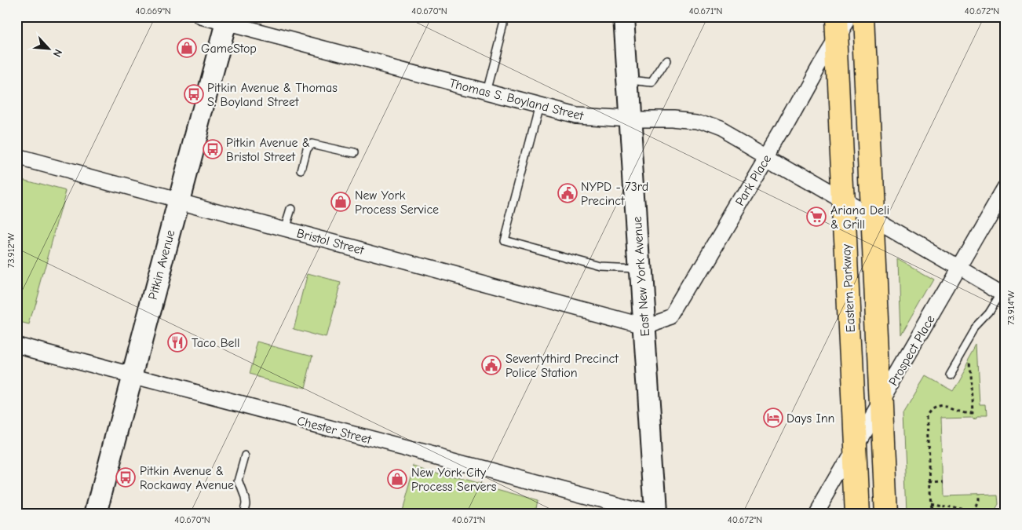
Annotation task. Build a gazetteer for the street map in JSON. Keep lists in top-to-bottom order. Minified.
{"streets":{"main road":["Eastern Parkway"],"street":["Thomas S. Boyland Street","Park Place","Bristol Street","Pitkin Avenue","East New York Avenue","Prospect Place","Chester Street"]},"crossings":[["Thomas S. Boyland Street","Park Place"],["Thomas S. Boyland Street","Pitkin Avenue"],["Thomas S. Boyland Street","East New York Avenue"],["Thomas S. Boyland Street","Eastern Parkway"],["Thomas S. Boyland Street","Prospect Place"],["Park Place","Bristol Street"],["Park Place","East New York Avenue"],["Park Place","Eastern Parkway"],["Bristol Street","Pitkin Avenue"],["Bristol Street","East New York Avenue"],["Pitkin Avenue","Chester Street"],["Eastern Parkway","Prospect Place"]],"places":{"shop":["GameStop","New York Process Service","New York City Process Servers"],"bus stop":["Pitkin Avenue & Thomas S. Boyland Street","Pitkin Avenue & Bristol Street","Pitkin Avenue & Rockaway Avenue"],"public building":["NYPD - 73rd Precinct","Seventythird Precinct Police Station"],"supermarket":["Ariana Deli & Grill"],"restaurant":["Taco Bell"],"hotel":["Days Inn"]},"north":"bottom right","coordinates":["40.669°N","40.670°N","40.671°N","40.672°N","73.912°W","73.914°W"]}
